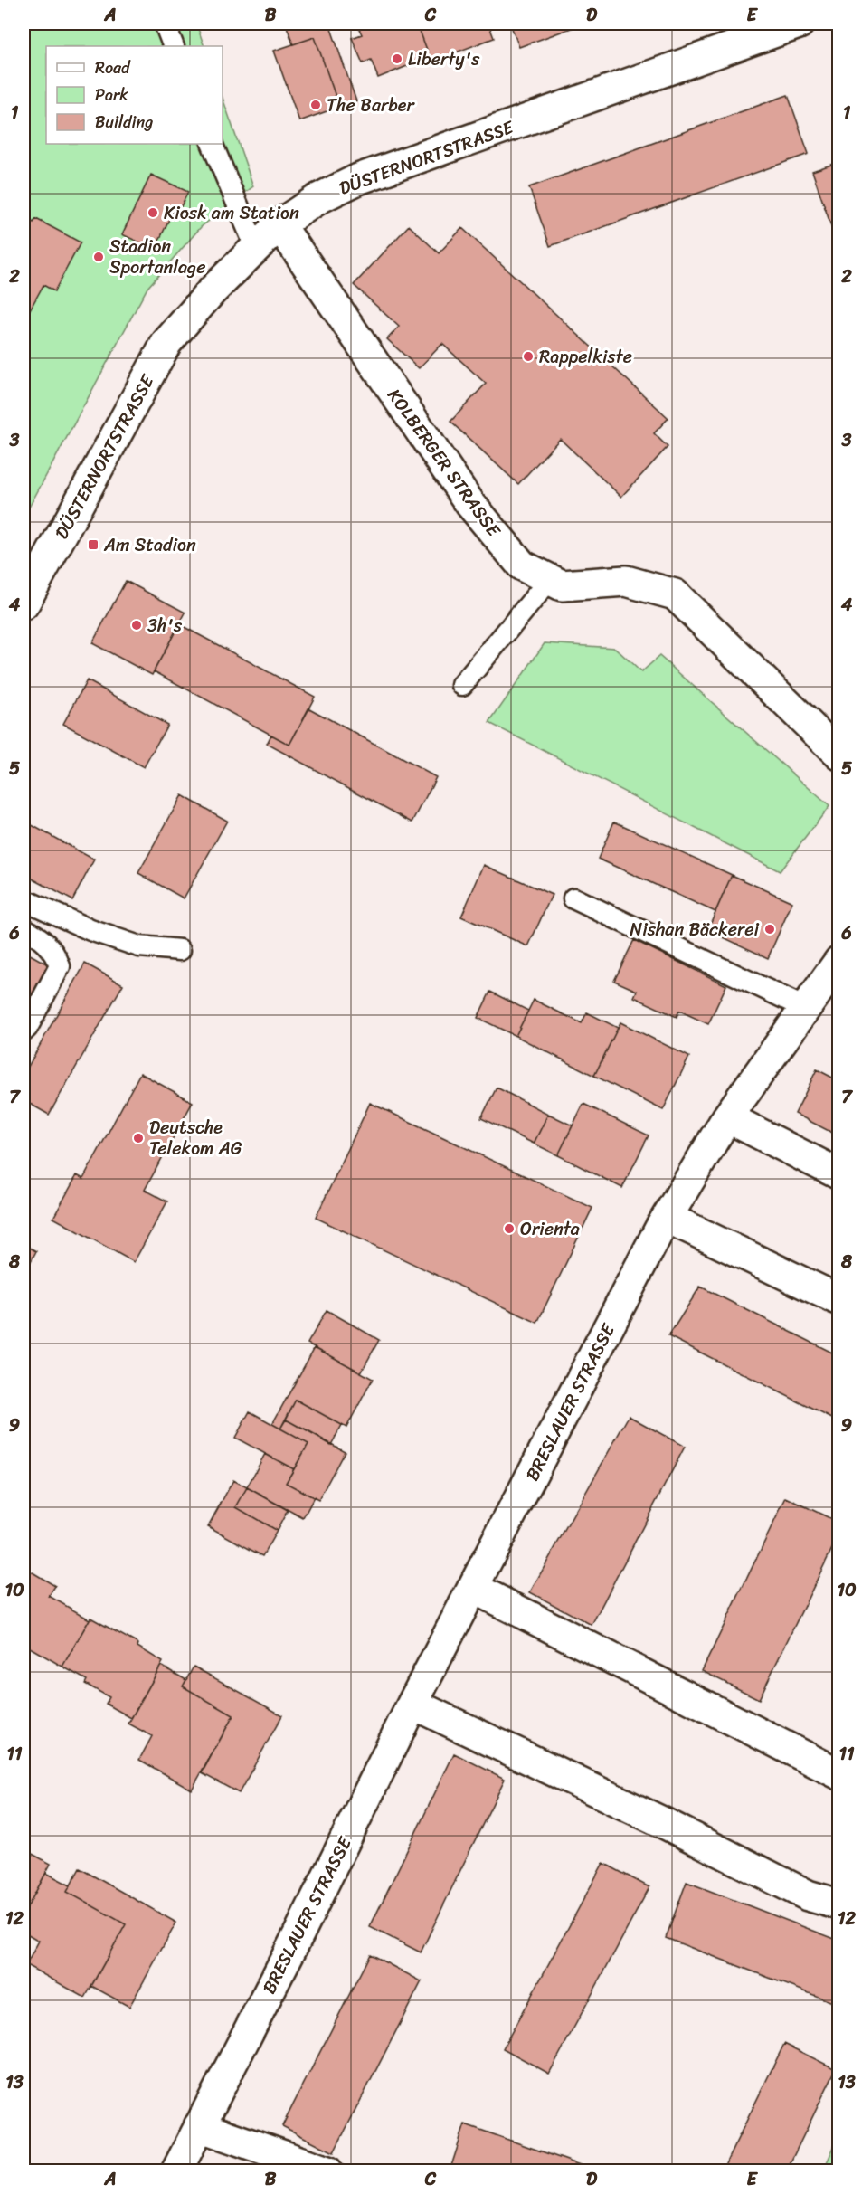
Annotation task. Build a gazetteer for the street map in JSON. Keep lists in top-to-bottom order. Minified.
{"streets":{"street":["DÜSTERNORTSTRASSE","KOLBERGER STRASSE","BRESLAUER STRASSE"]},"crossings":[["DÜSTERNORTSTRASSE","KOLBERGER STRASSE"]],"places":{"other":["Liberty's","The Barber","Kiosk am Station","Stadion Sportanlage","Rappelkiste","3h's","Nishan Bäckerei","Deutsche Telekom AG","Orienta"],"transit":["Am Stadion"]},"legend":["Road","Park","Building"],"grid":{"columns":["A","B","C","D","E"],"rows":["1","2","3","4","5","6","7","8","9","10","11","12","13"]}}
